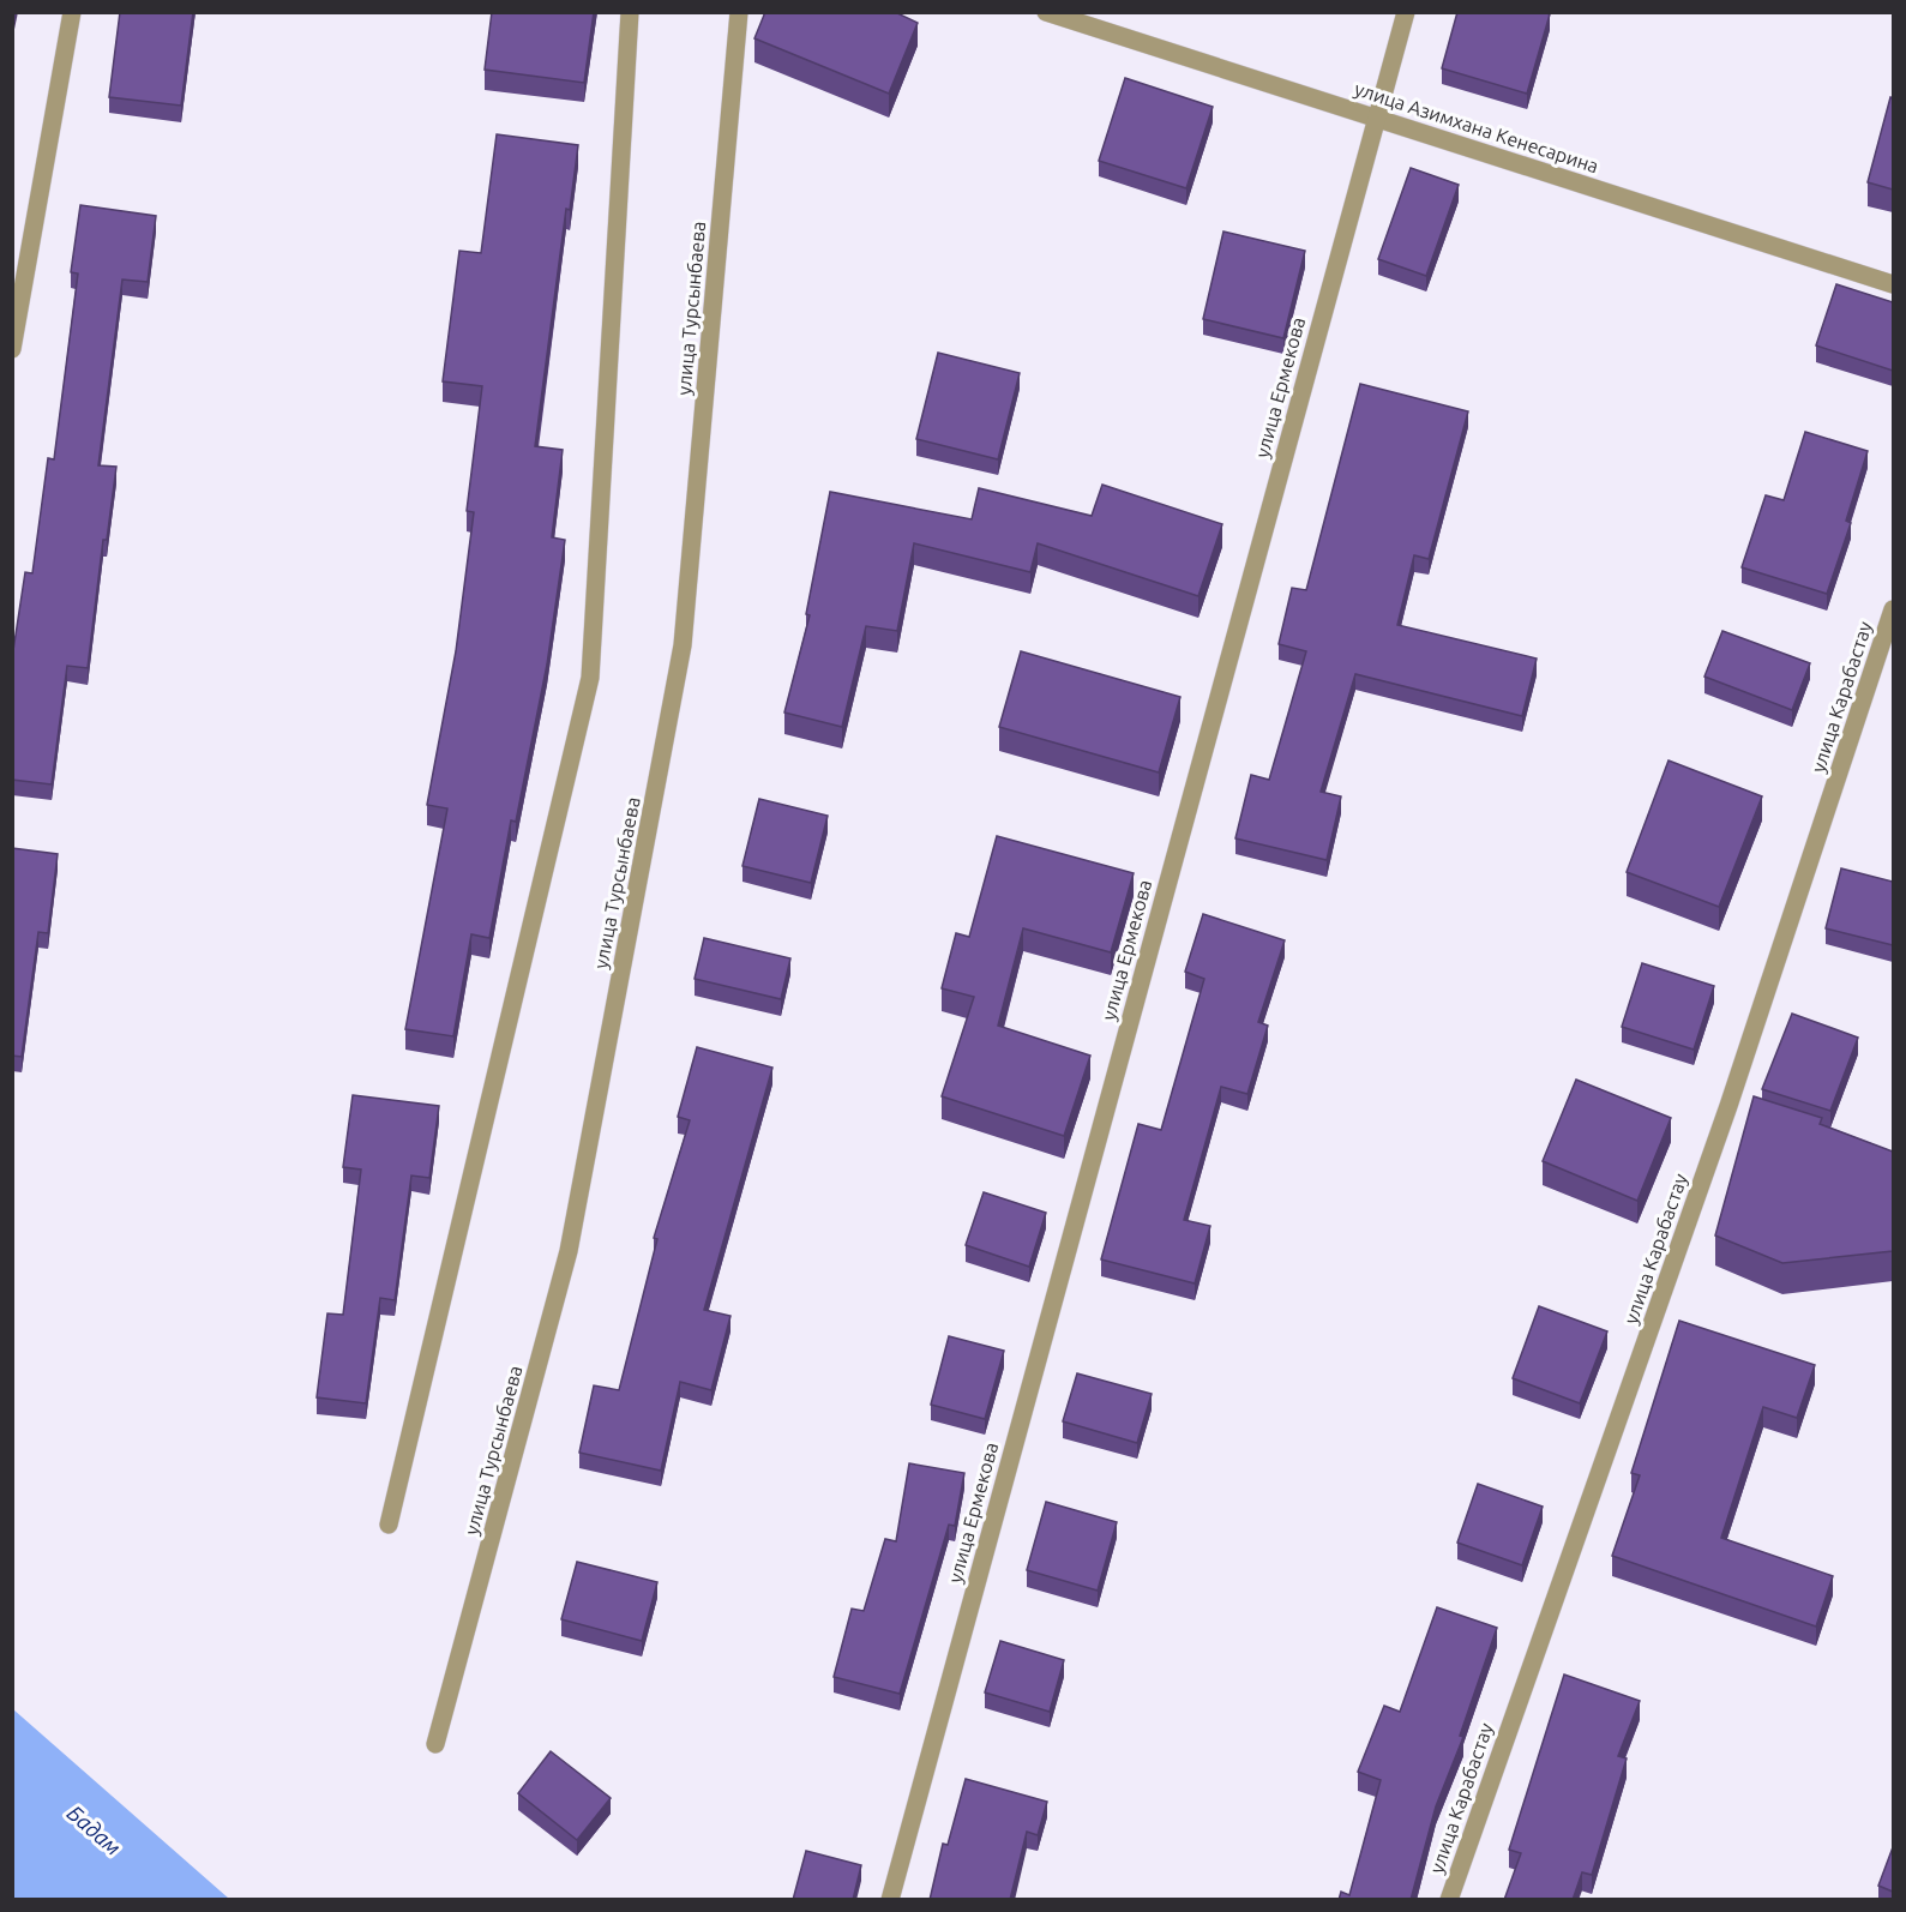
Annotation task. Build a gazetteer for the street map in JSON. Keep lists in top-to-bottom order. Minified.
{"streets":{"street":["улица Азимхана Кенесарина","улица Турсынбаева","улица Ермекова","улица Карабастау"]},"crossings":[["улица Азимхана Кенесарина","улица Ермекова"]],"water":["Бадам"]}
